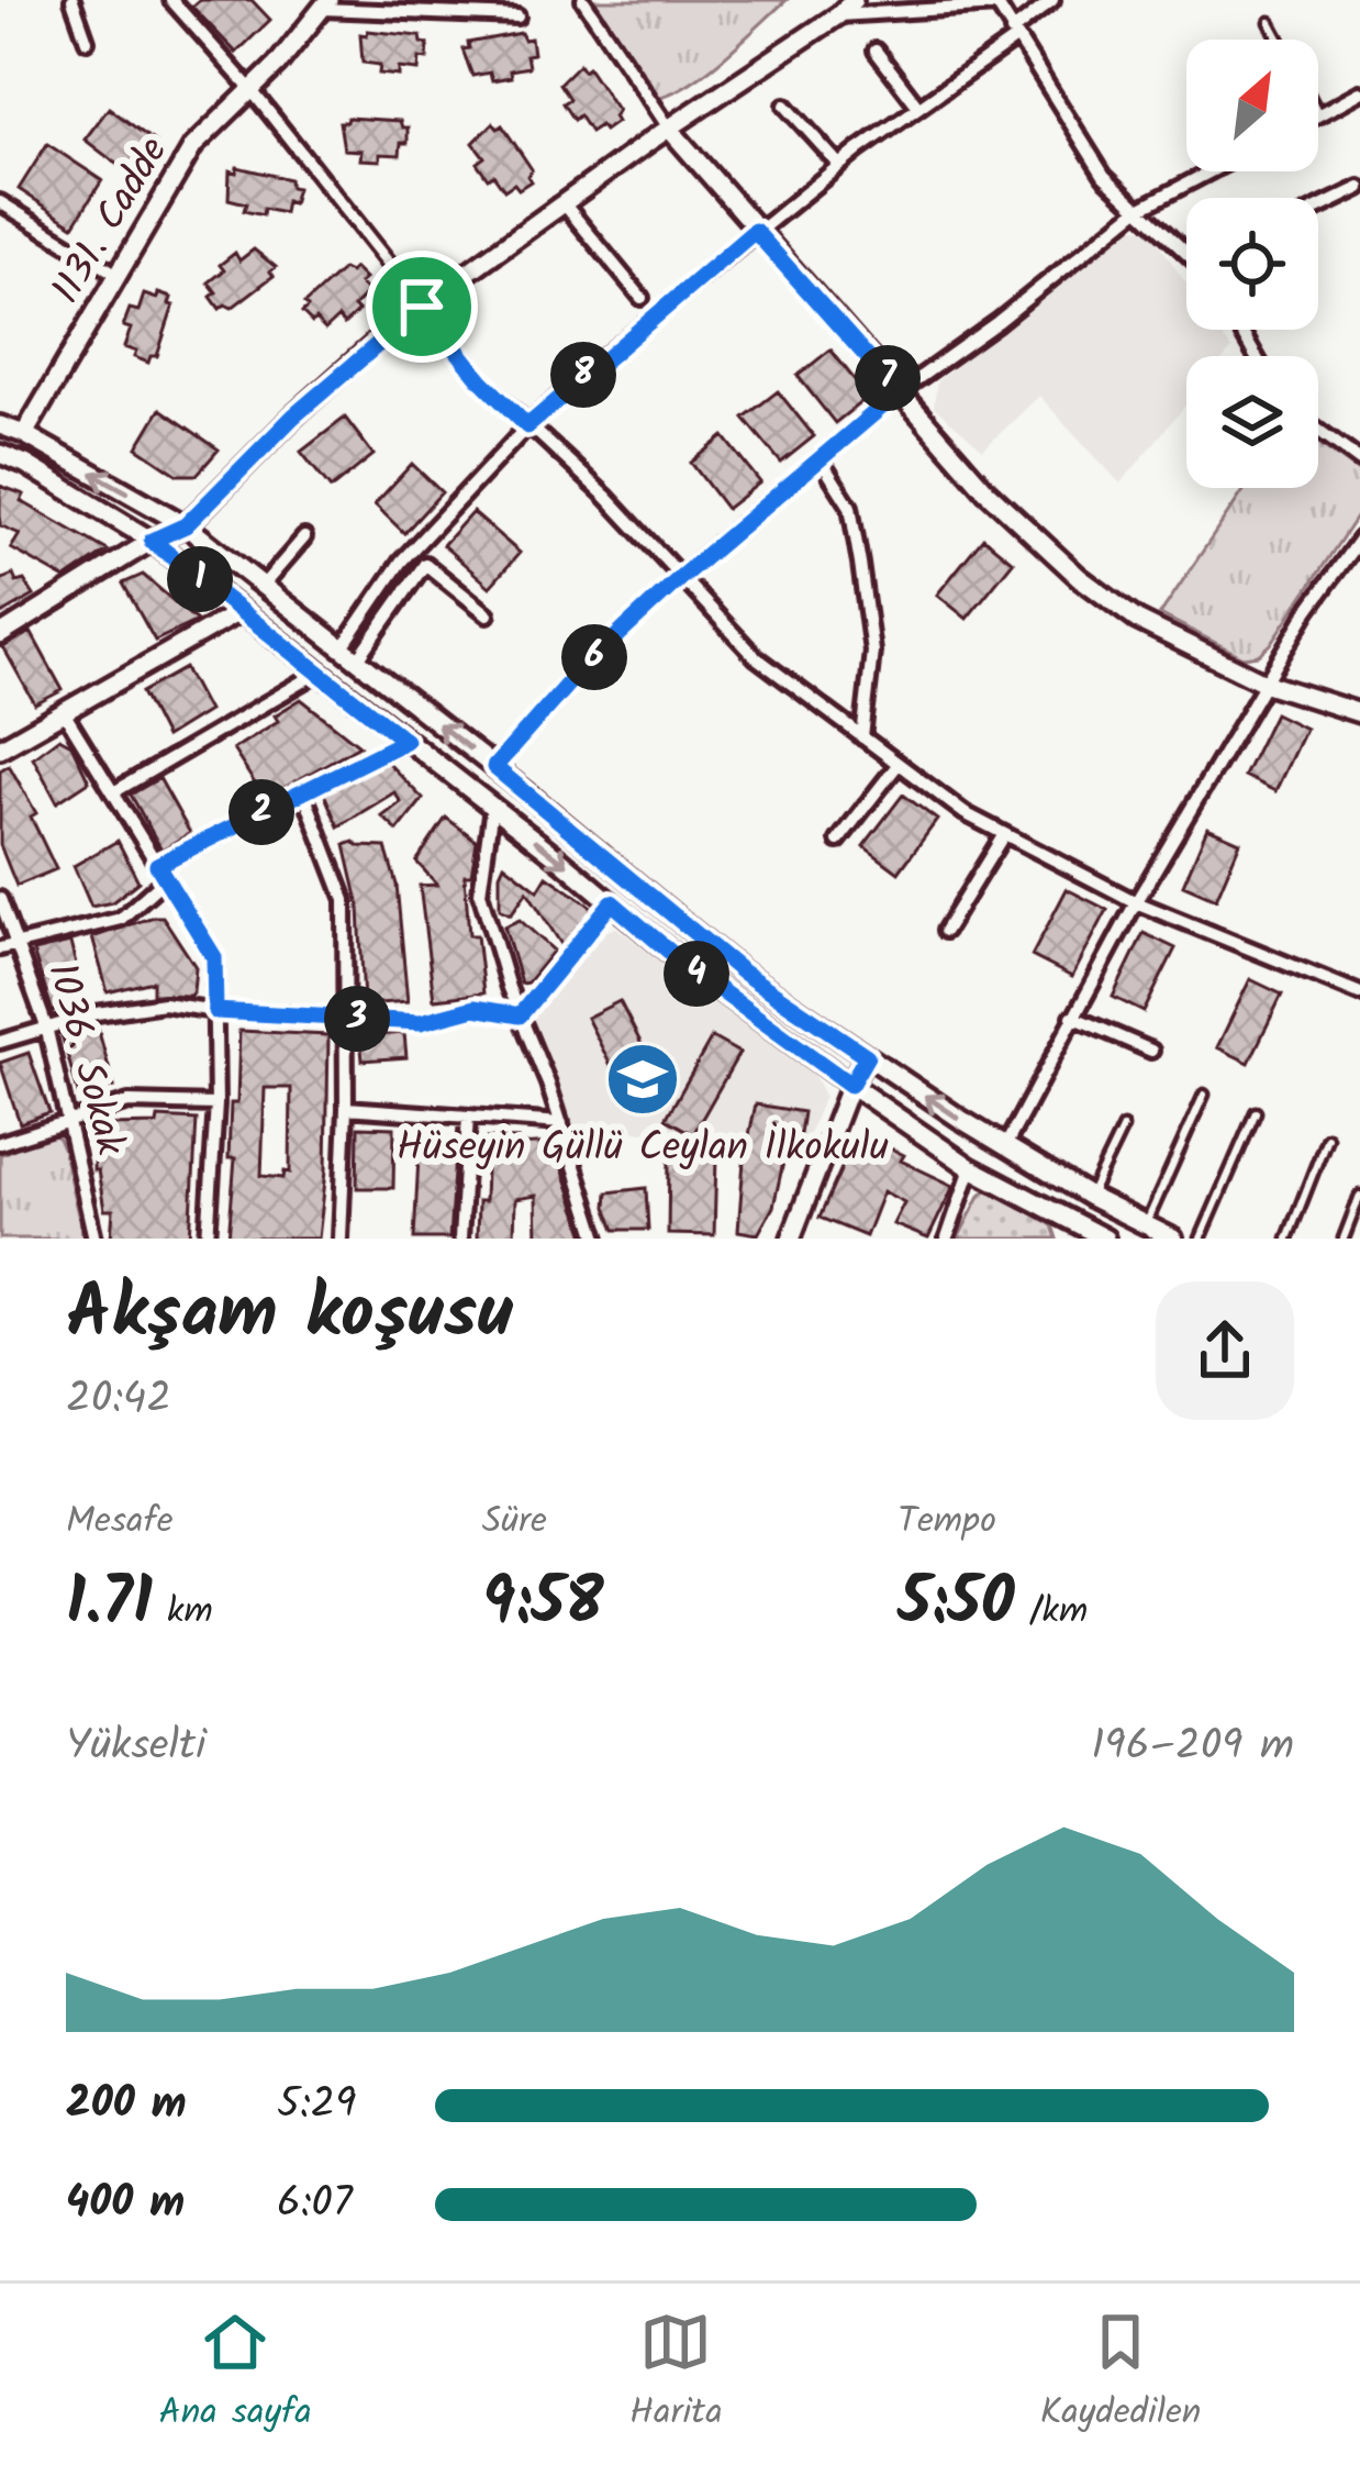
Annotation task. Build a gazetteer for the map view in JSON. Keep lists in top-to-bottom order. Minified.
{"streets":{"street":["1131. Cadde","1036. Sokak"]},"places":{"school or university":["Hüseyin Güllü Ceylan İlkokulu"]},"north":"top right","page":{"pins":["8","7","1","6","2","4","3"],"heading":["Akşam koşusu","20:42"],"stats":[["Mesafe","1.71 km"],["Süre","9:58"],["Tempo","5:50 /km"]],"chart":["Yükselti","196–209 m"],"list":[{"name":"200 m","note":"5:29"},{"name":"400 m","note":"6:07"}],"tabs":["Ana sayfa","Harita","Kaydedilen"]}}
